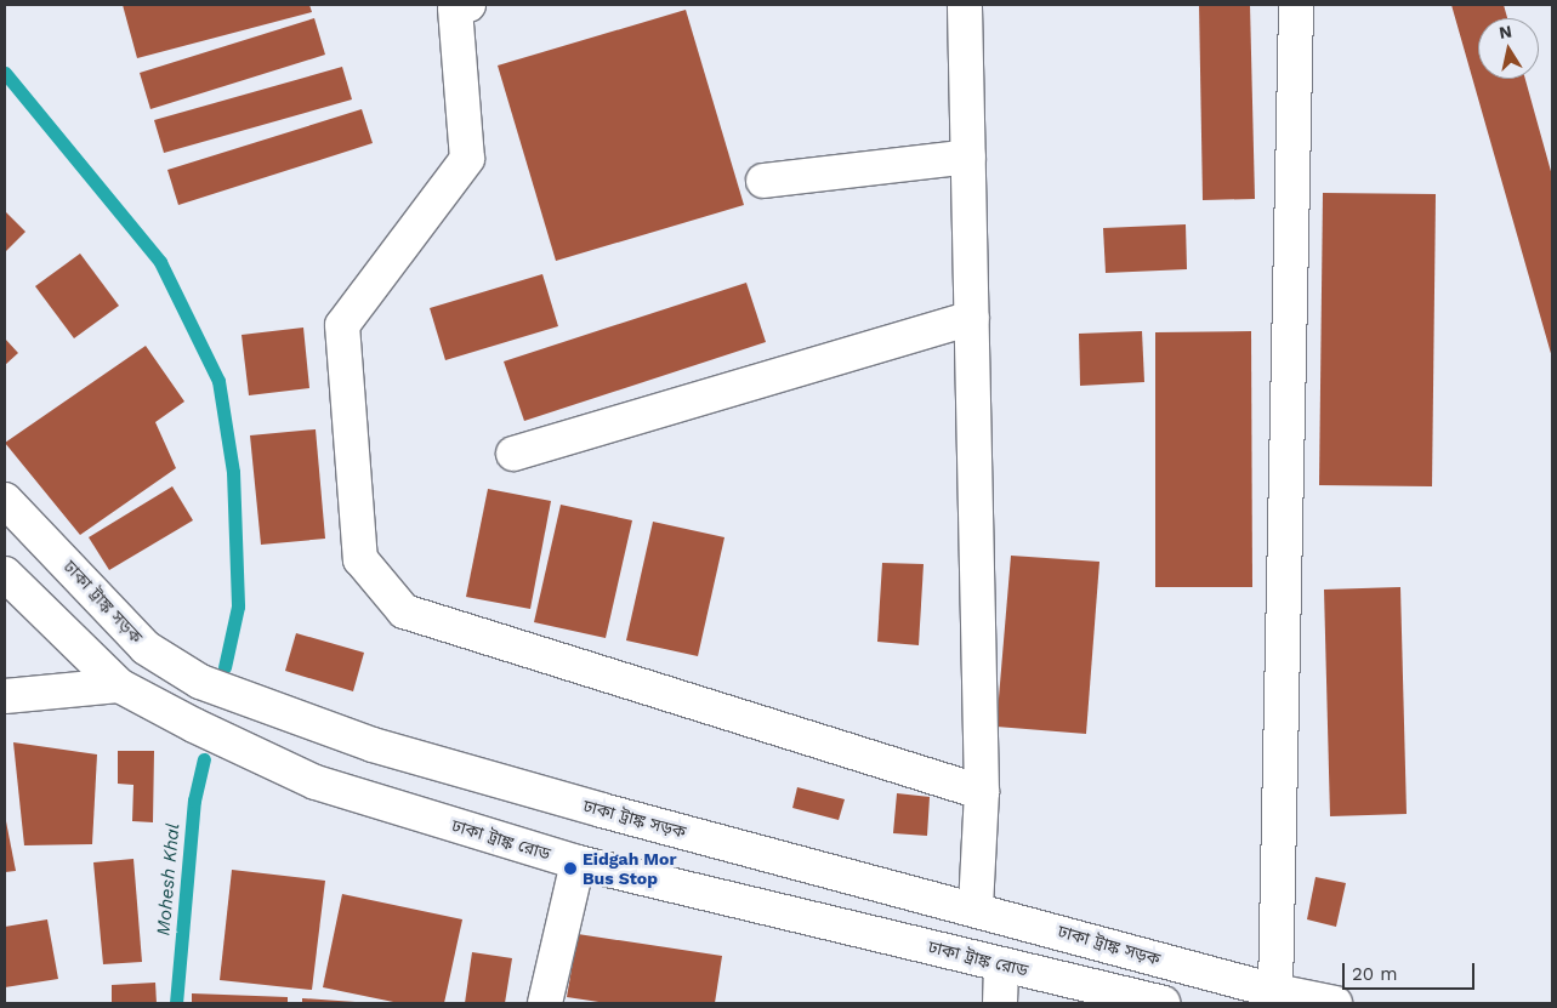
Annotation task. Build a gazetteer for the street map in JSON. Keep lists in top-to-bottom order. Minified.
{"streets":{"main road":["ঢাকা ট্রাঙ্ক সড়ক","ঢাকা ট্রাঙ্ক রোড"]},"water":["Mohesh Khal"],"places":["Eidgah Mor Bus Stop"],"scale_bar":"20 m","north":"top"}
